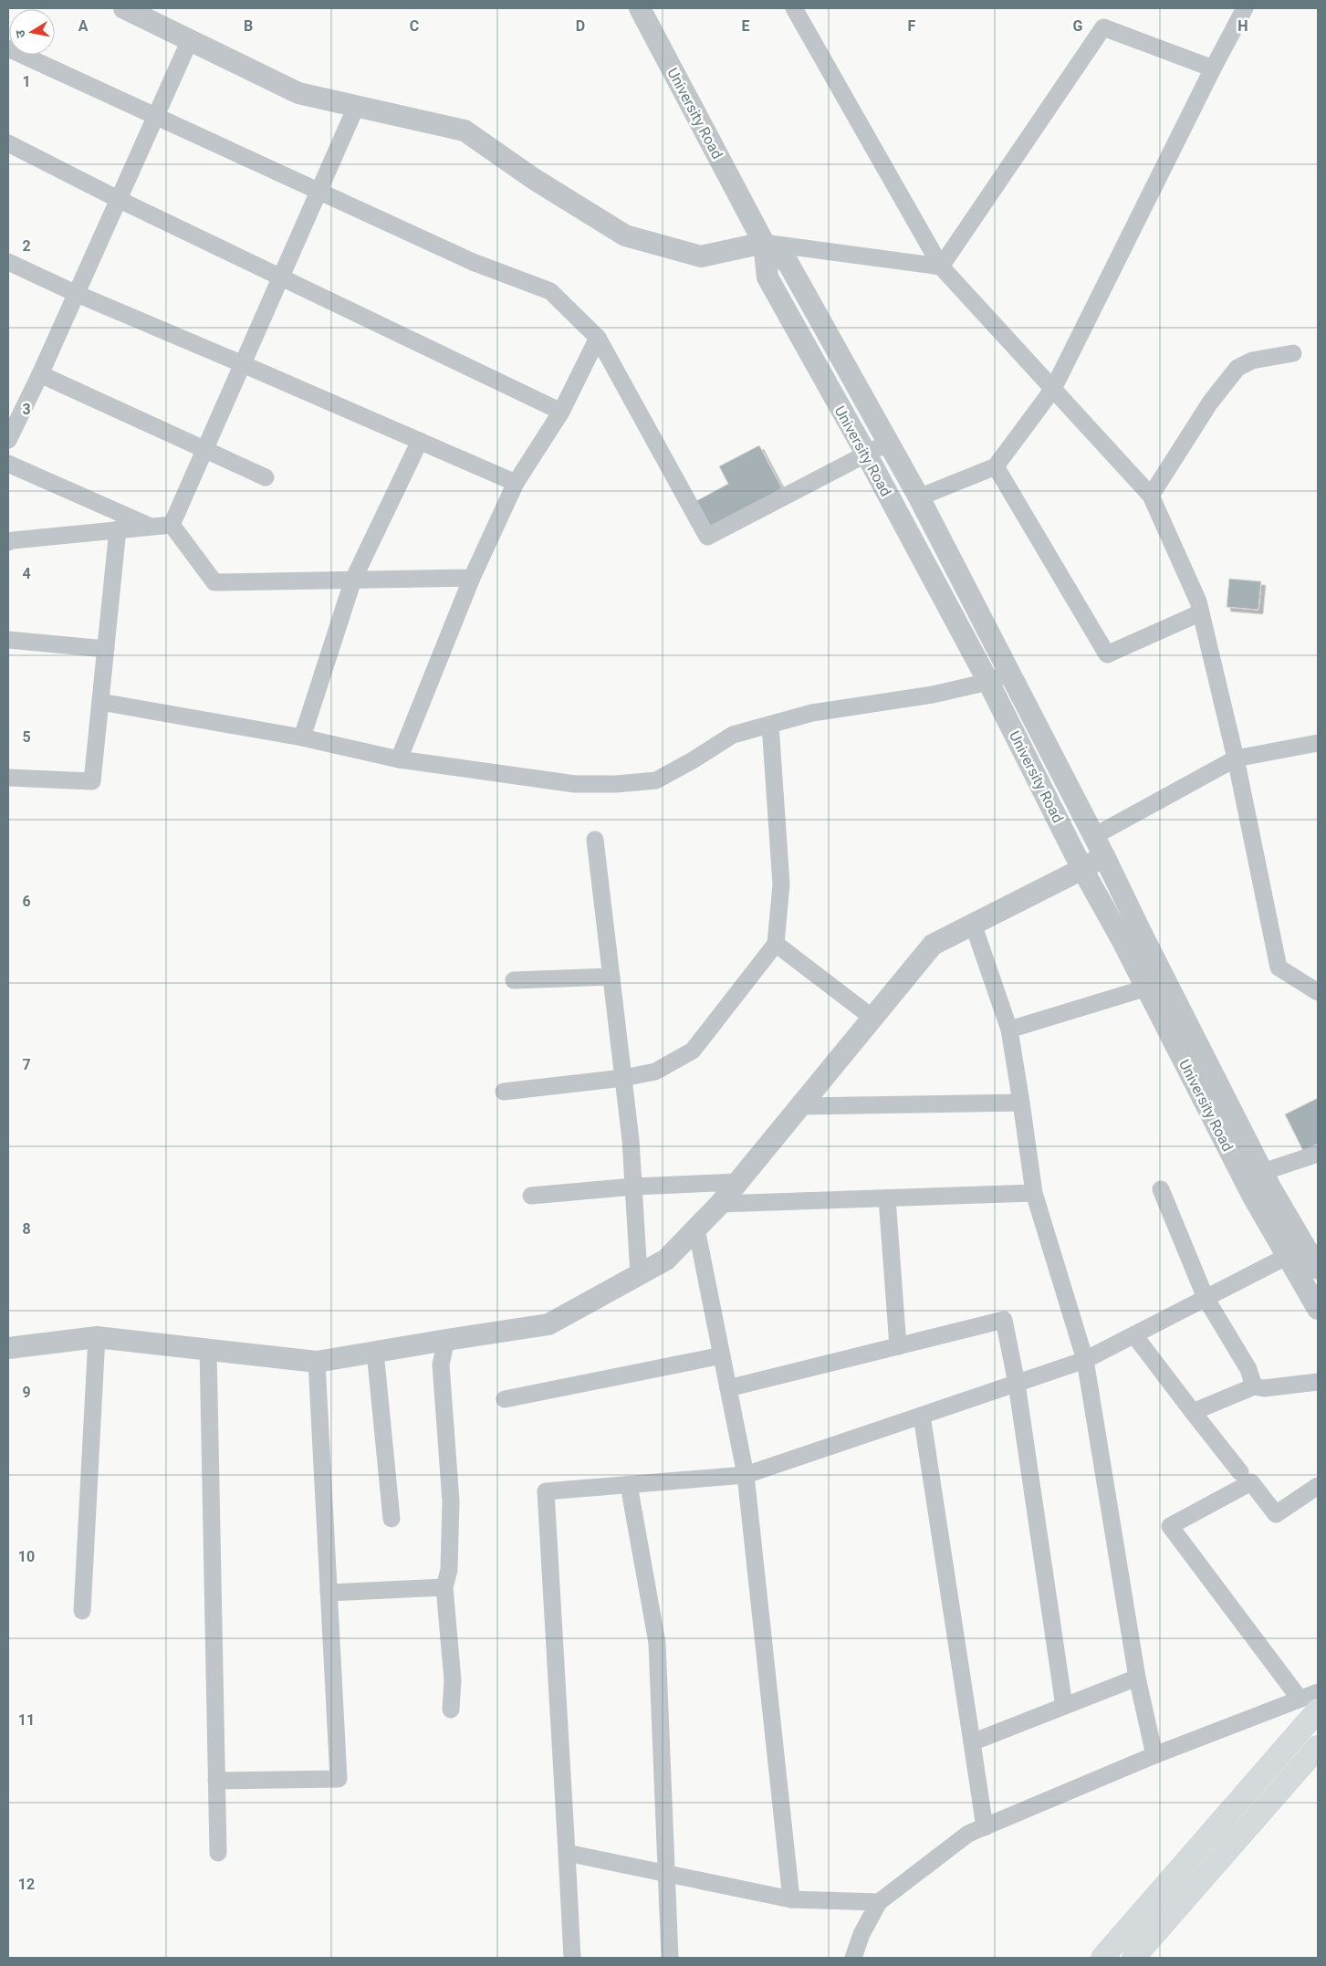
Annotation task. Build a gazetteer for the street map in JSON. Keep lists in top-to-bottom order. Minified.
{"streets":{"street":["University Road"]},"north":"left","grid":{"columns":["A","B","C","D","E","F","G","H"],"rows":["1","2","3","4","5","6","7","8","9","10","11","12"]}}
